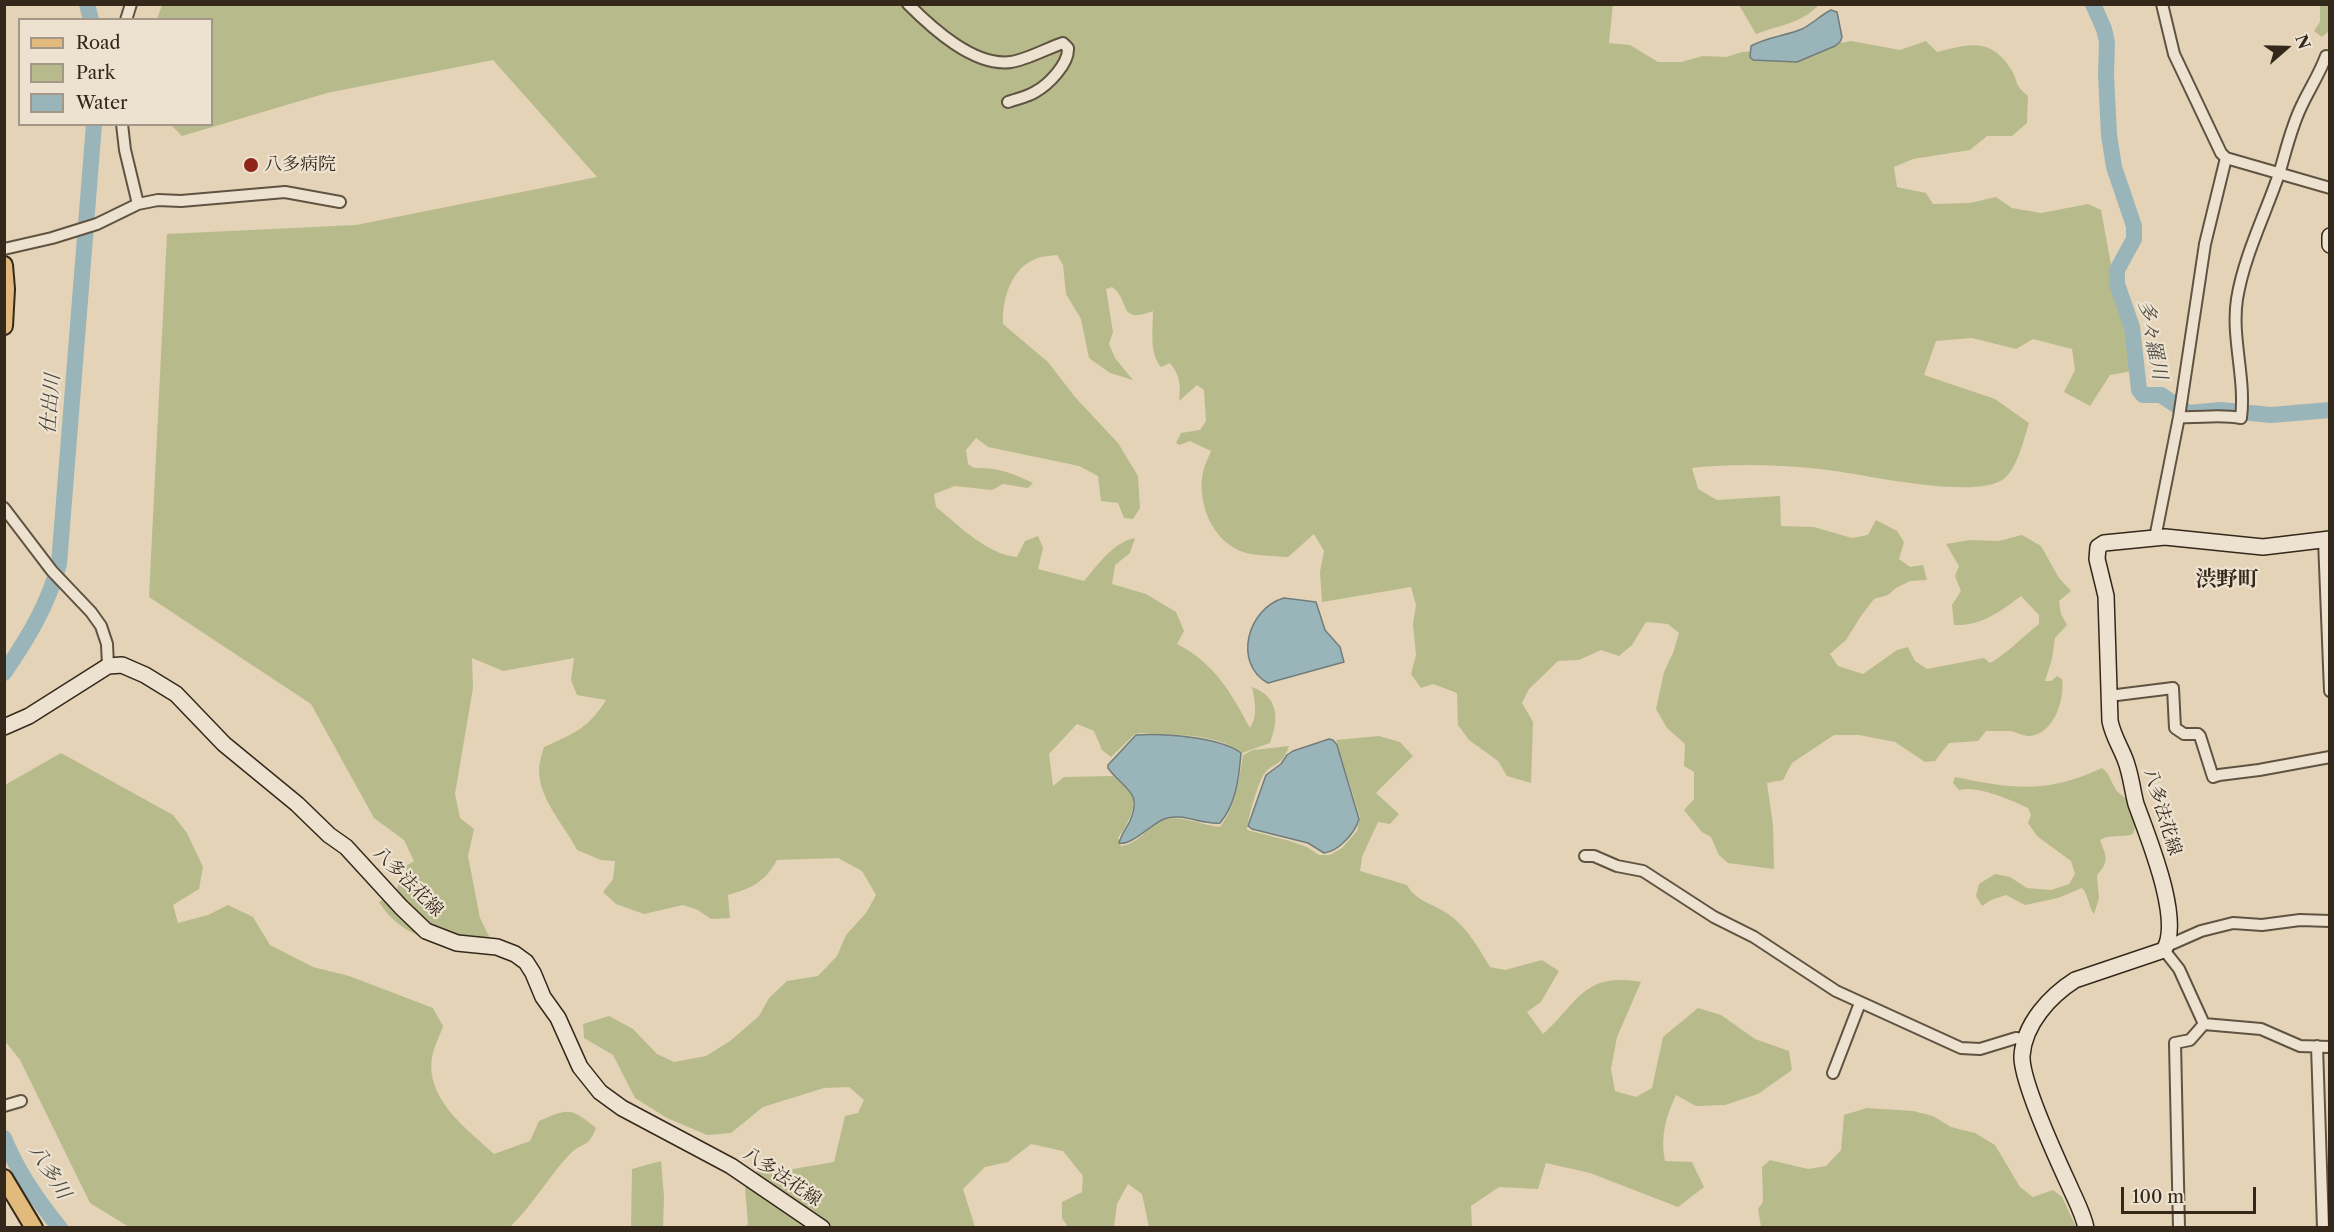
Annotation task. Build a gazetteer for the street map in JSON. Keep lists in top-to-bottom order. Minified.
{"streets":{"main road":["八多法花線"]},"districts":["渋野町"],"water":["多々羅川","仕出川","八多川"],"places":["八多病院"],"legend":["Road","Park","Water"],"scale_bar":"100 m","north":"right"}
